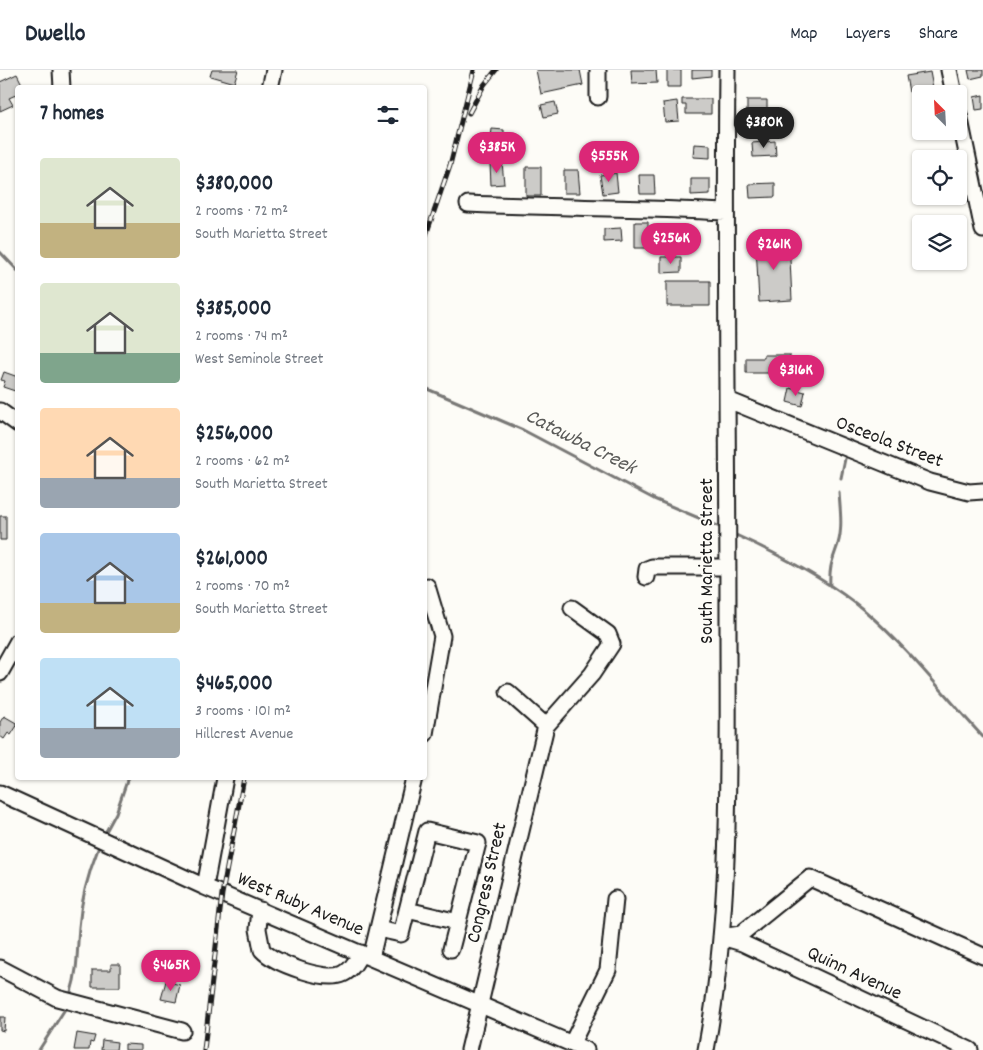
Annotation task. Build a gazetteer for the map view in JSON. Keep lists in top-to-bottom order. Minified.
{"streets":{"street":["Osceola Street","South Marietta Street","Congress Street","West Ruby Avenue","Quinn Avenue"]},"crossings":[["Osceola Street","South Marietta Street"],["South Marietta Street","Quinn Avenue"],["Congress Street","West Ruby Avenue"]],"water":["Catawba Creek"],"north":"top left","page":{"header":"Dwello","nav":["Map","Layers","Share"],"heading":"7 homes","price":["$380K","$385K","$555K","$256K","$261K","$316K","$465K"],"list":[{"name":"$380,000","note":"2 rooms · 72 m² · South Marietta Street"},{"name":"$385,000","note":"2 rooms · 74 m² · West Seminole Street"},{"name":"$256,000","note":"2 rooms · 62 m² · South Marietta Street"},{"name":"$261,000","note":"2 rooms · 70 m² · South Marietta Street"},{"name":"$465,000","note":"3 rooms · 101 m² · Hillcrest Avenue"}]}}
